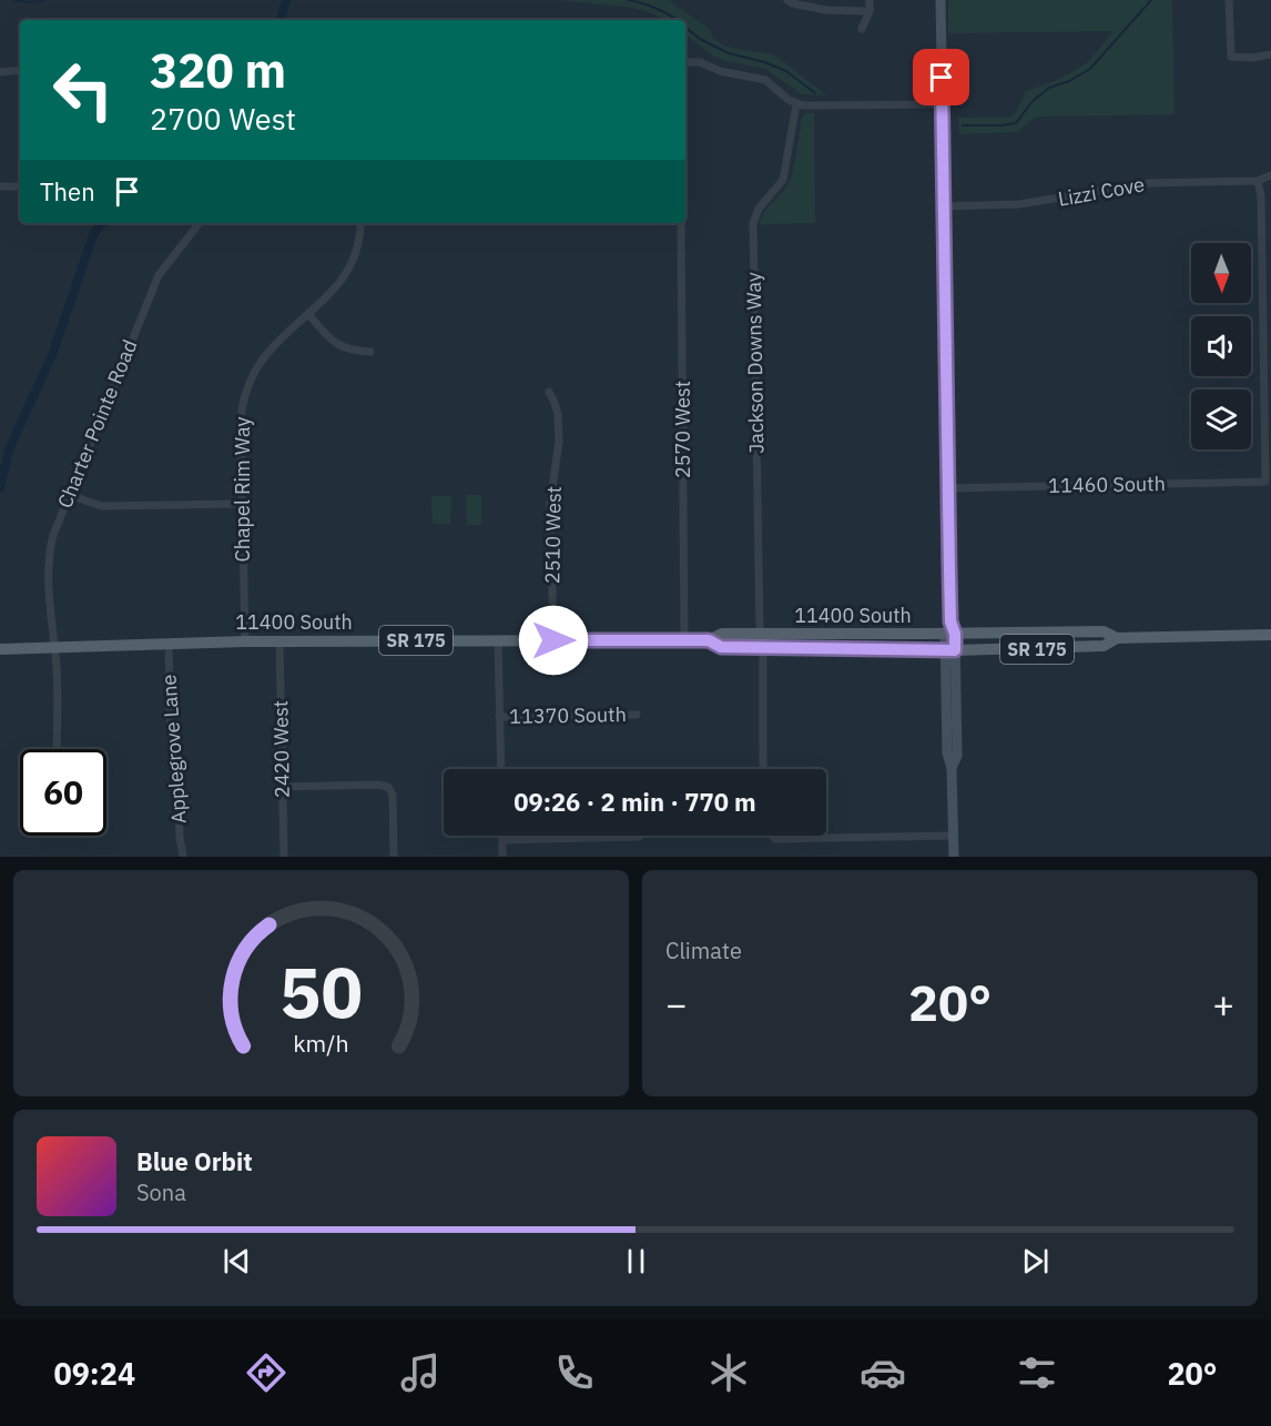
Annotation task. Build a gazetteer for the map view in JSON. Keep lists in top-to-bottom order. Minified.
{"streets":{"main road":["11400 South","SR 175"],"street":["Lizzi Cove","Jackson Downs Way","Charter Pointe Road","2570 West","11460 South","Chapel Rim Way","2510 West","11370 South","Applegrove Lane","2420 West"]},"crossings":[["Lizzi Cove","11460 South"],["Jackson Downs Way","11400 South"],["Charter Pointe Road","11400 South"],["2570 West","11400 South"],["Chapel Rim Way","11400 South"],["2510 West","11400 South"],["11400 South","Applegrove Lane"],["11400 South","2420 West"]],"north":"bottom","page":{"turn":["320 m","2700 West"],"then":"Then","limit":"60","trip":"09:26 · 2 min · 770 m","tile":"Climate","heat":["−","20°","+"],"song":["Blue Orbit","Sona"],"tabs":["09:24","20°"],"gauge":["50","km/h"]}}
